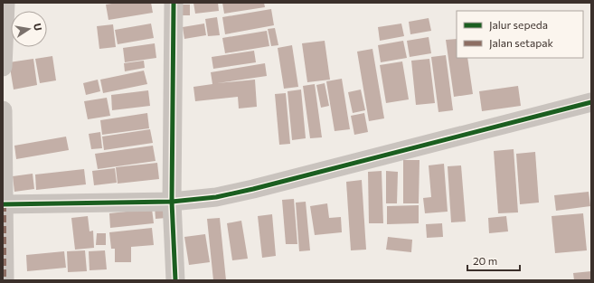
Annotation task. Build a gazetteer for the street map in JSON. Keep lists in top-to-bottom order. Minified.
{"legend":["Jalur sepeda","Jalan setapak"],"scale_bar":"20 m","north":"right"}
